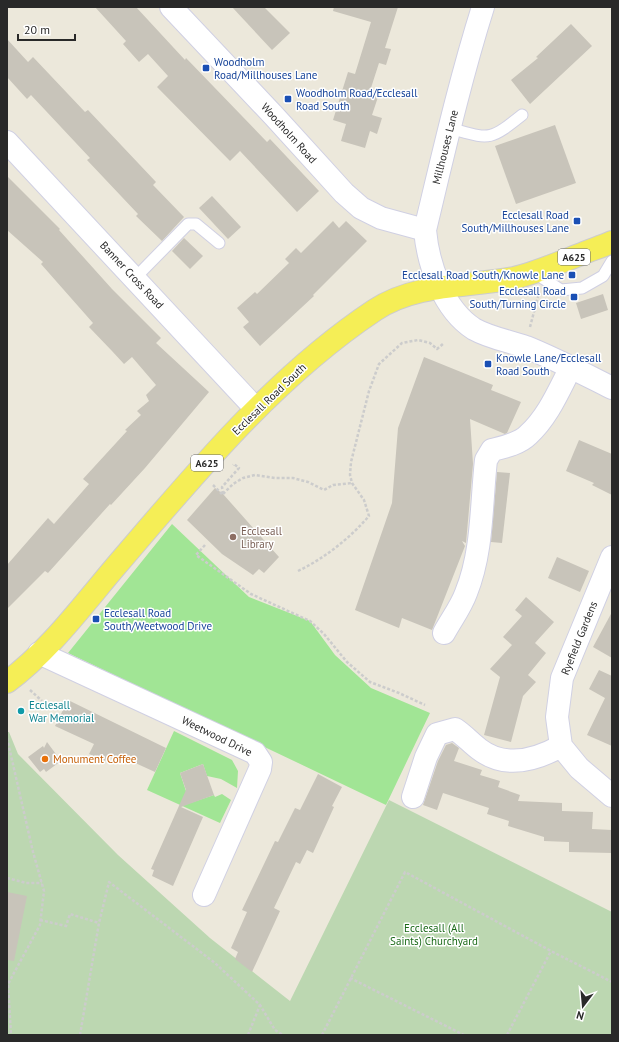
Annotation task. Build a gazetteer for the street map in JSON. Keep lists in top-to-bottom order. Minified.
{"streets":{"main road":["A625","Ecclesall Road South"],"street":["Woodholm Road","Millhouses Lane","Banner Cross Road","Ryefield Gardens","Weetwood Drive"]},"crossings":[["Woodholm Road","Millhouses Lane"],["Millhouses Lane","Ecclesall Road South"],["Banner Cross Road","Ecclesall Road South"],["Ecclesall Road South","Weetwood Drive"]],"parks":["Ecclesall (All Saints) Churchyard"],"places":{"transit":["Woodholm Road/Millhouses Lane","Woodholm Road/Ecclesall Road South","Ecclesall Road South/Millhouses Lane","Ecclesall Road South/Knowle Lane","Ecclesall Road South/Turning Circle","Knowle Lane/Ecclesall Road South","Ecclesall Road South/Weetwood Drive"],"other":["Ecclesall Library","Ecclesall War Memorial","Monument Coffee"]},"scale_bar":"20 m","north":"bottom"}
